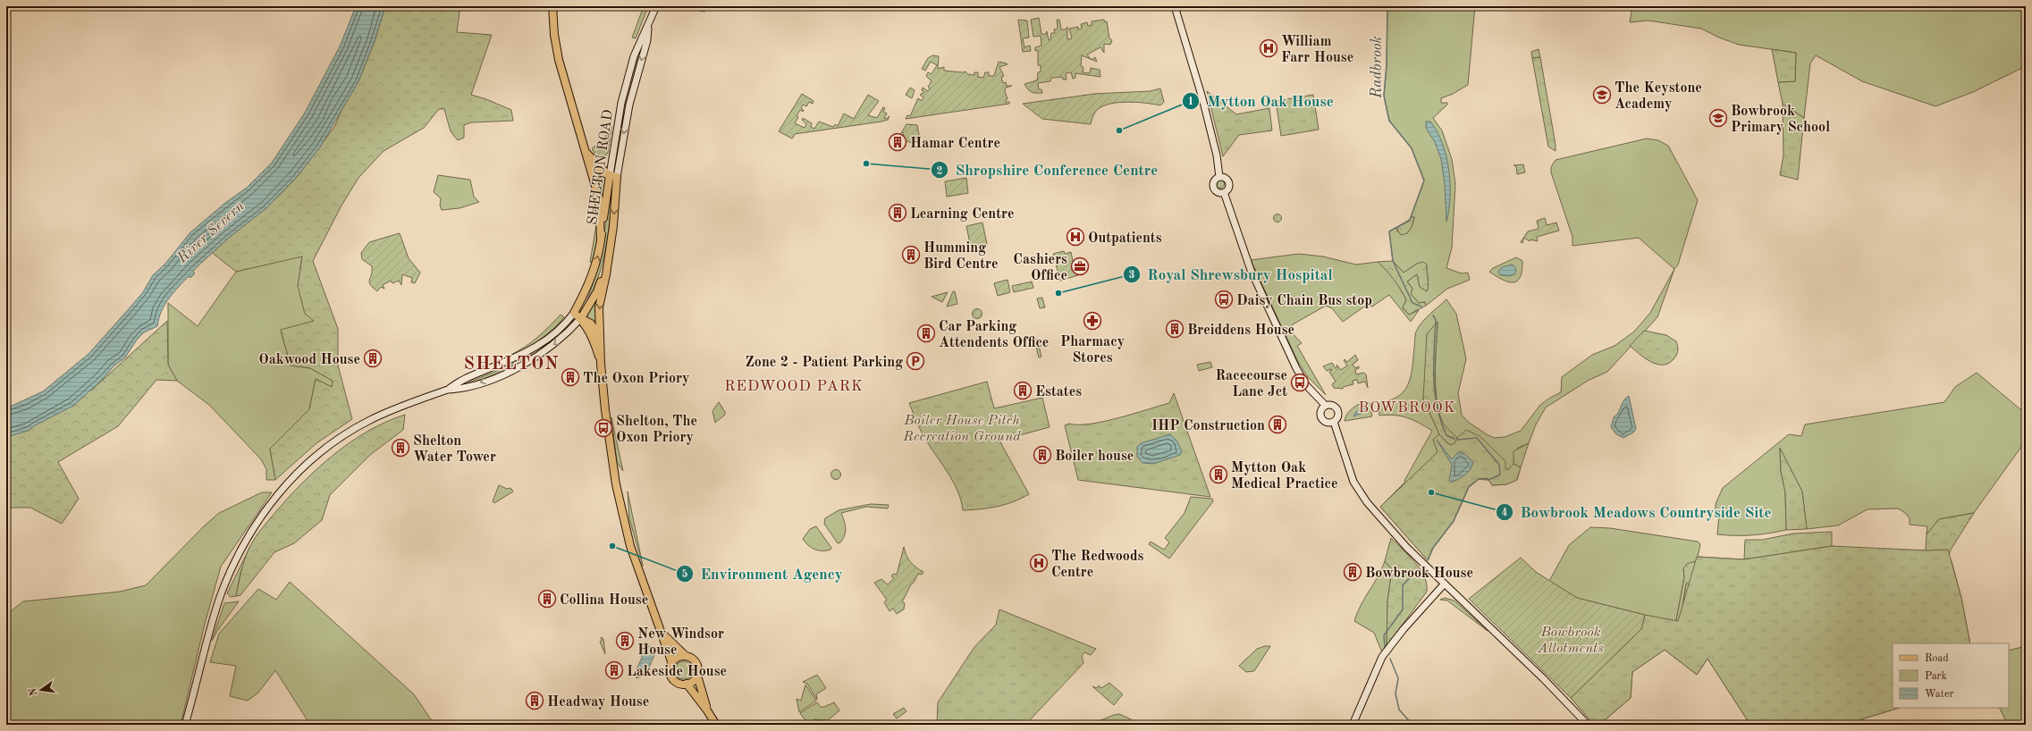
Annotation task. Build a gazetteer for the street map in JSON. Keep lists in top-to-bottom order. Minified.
{"streets":{"main road":["SHELTON ROAD"]},"districts":["SHELTON","REDWOOD PARK","BOWBROOK"],"water":["Radbrook","River Severn"],"parks":["Boiler House Pitch Recreation Ground","Bowbrook Allotments"],"places":{"hospital":["William Farr House","Outpatients","The Redwoods Centre"],"school or university":["The Keystone Academy","Bowbrook Primary School"],"other":["Mytton Oak House","Shropshire Conference Centre","Royal Shrewsbury Hospital","Bowbrook Meadows Countryside Site","Environment Agency"],"building":["Hamar Centre","Learning Centre","Humming Bird Centre","Breiddens House","Car Parking Attendents Office","Oakwood House","The Oxon Priory","Estates","IHP Construction","Shelton Water Tower","Boiler house","Mytton Oak Medical Practice","Bowbrook House","Collina House","New Windsor House","Lakeside House","Headway House"],"office":["Cashiers Office"],"bus stop":["Daisy Chain Bus stop","Racecourse Lane Jct","Shelton, The Oxon Priory"],"pharmacy":["Pharmacy Stores"],"parking":["Zone 2 - Patient Parking"]},"legend":["Road","Park","Water"],"north":"left"}
